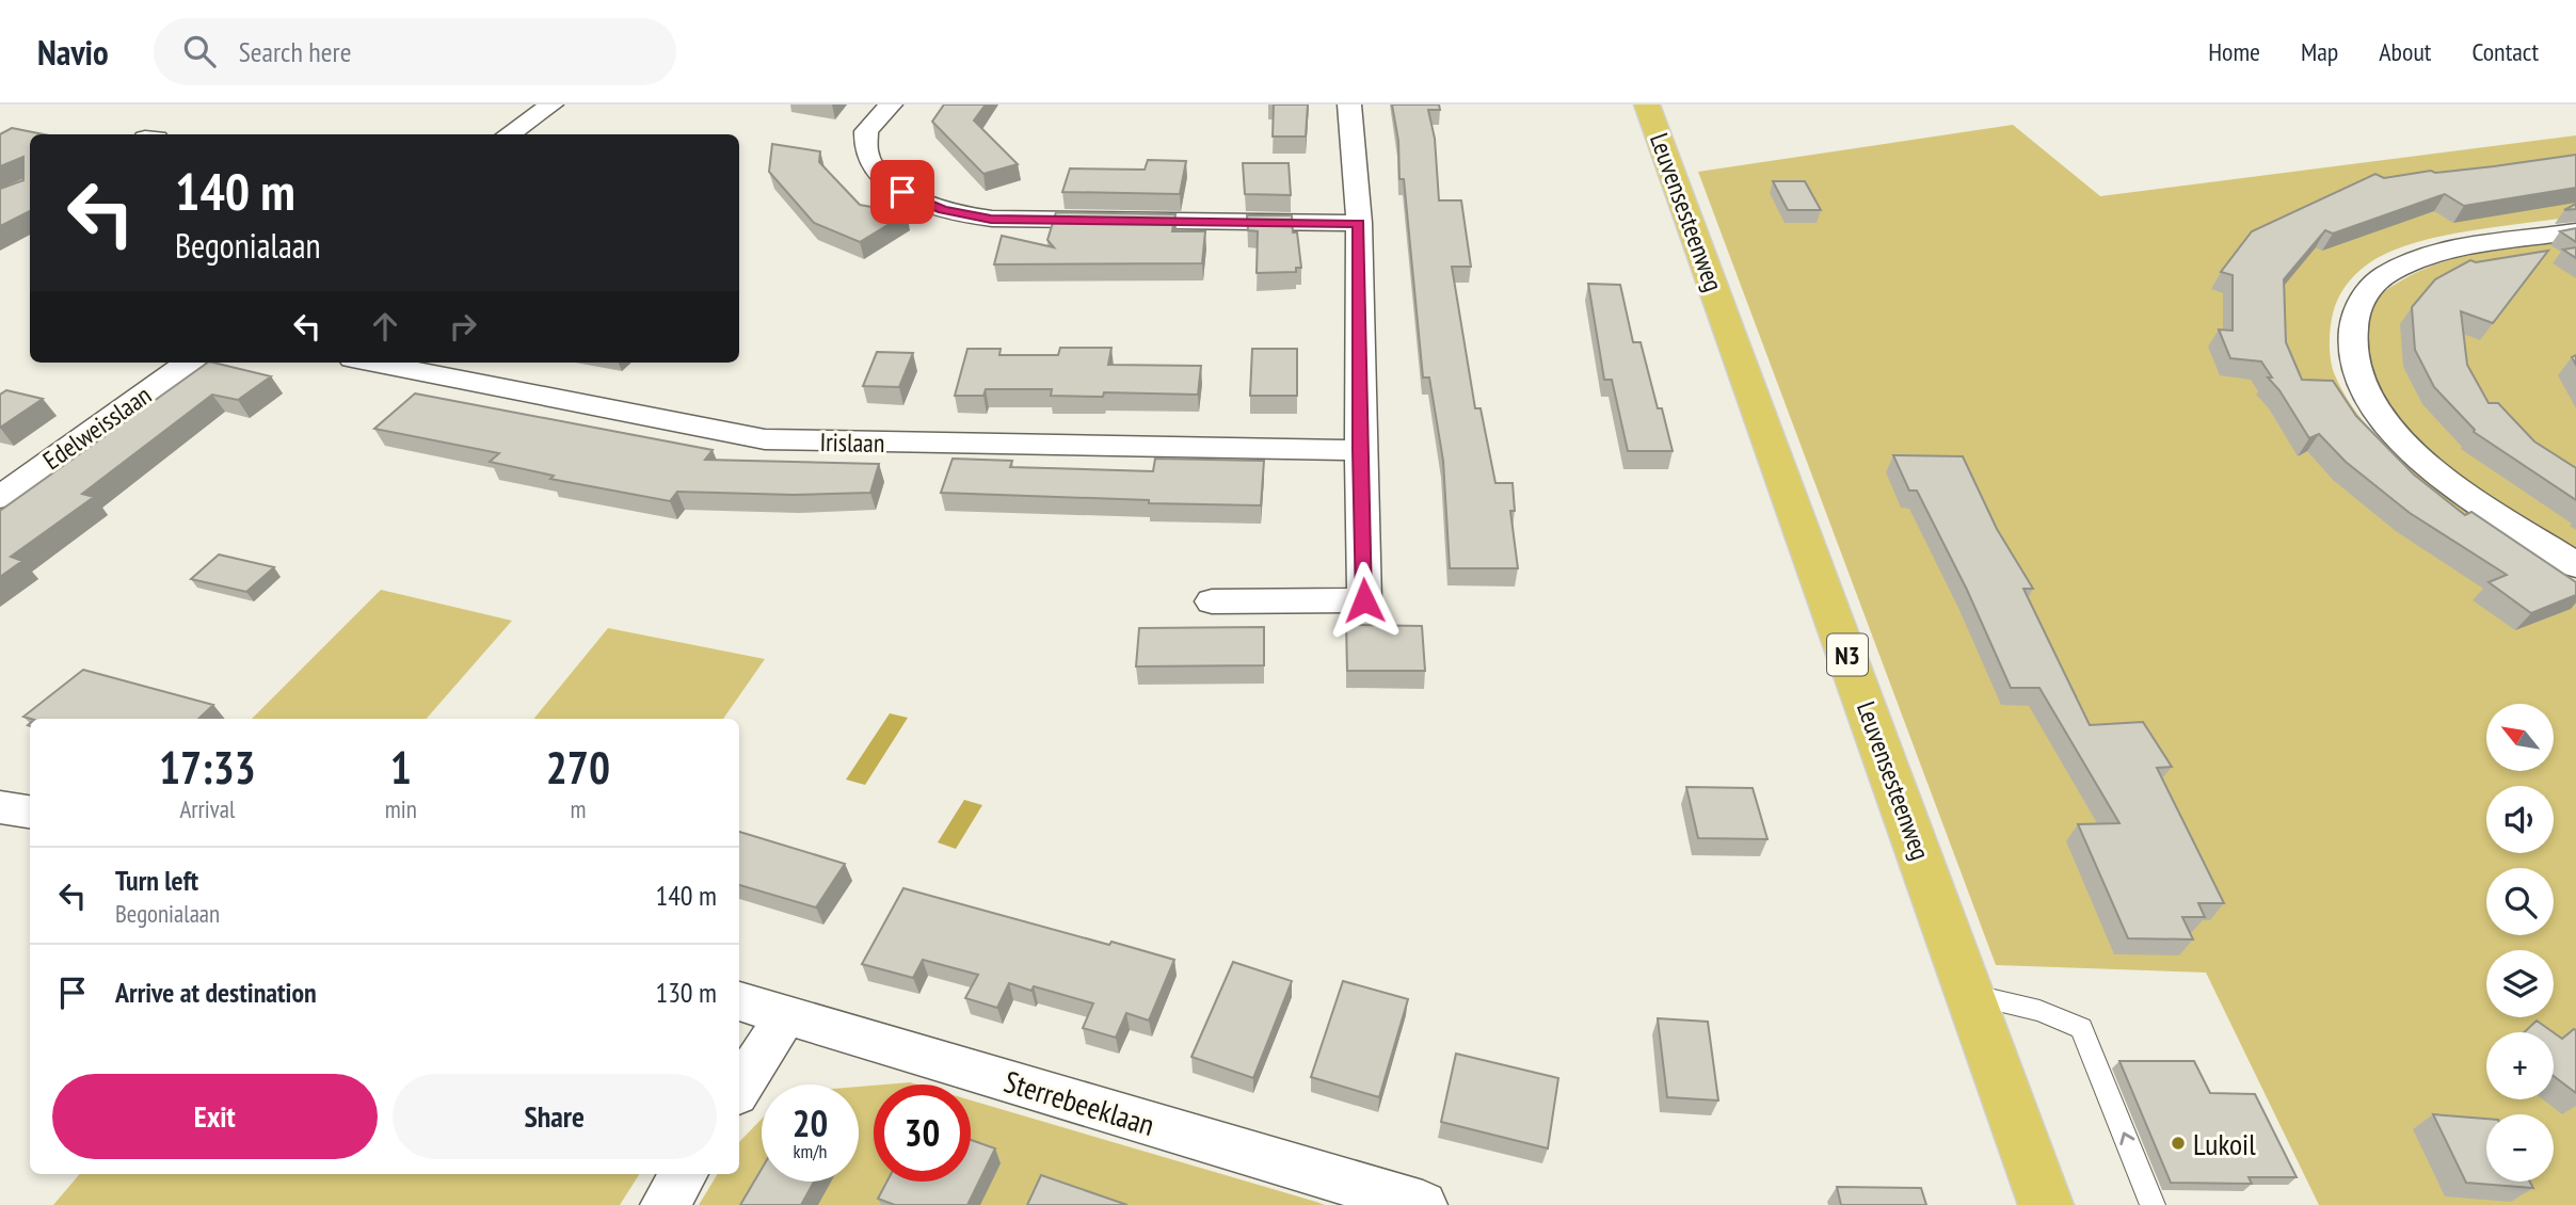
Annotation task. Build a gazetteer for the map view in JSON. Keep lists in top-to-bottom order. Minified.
{"streets":{"main road":["Leuvensesteenweg","N3"],"street":["Edelweisslaan","Irislaan","Sterrebeeklaan"]},"places":["Lukoil"],"north":"top left","page":{"header":"Navio","search":"Search here","nav":["Home","Map","About","Contact"],"turn":["140 m","Begonialaan"],"map_buttons":["+","−"],"eta":["17:33","Arrival","1","min","270","m"],"list":[{"name":"Turn left","note":"Begonialaan","value":"140 m"},{"name":"Arrive at destination","value":"130 m"}],"buttons":["Exit","Share"],"speed":"20 km/h","limit":"30"}}
